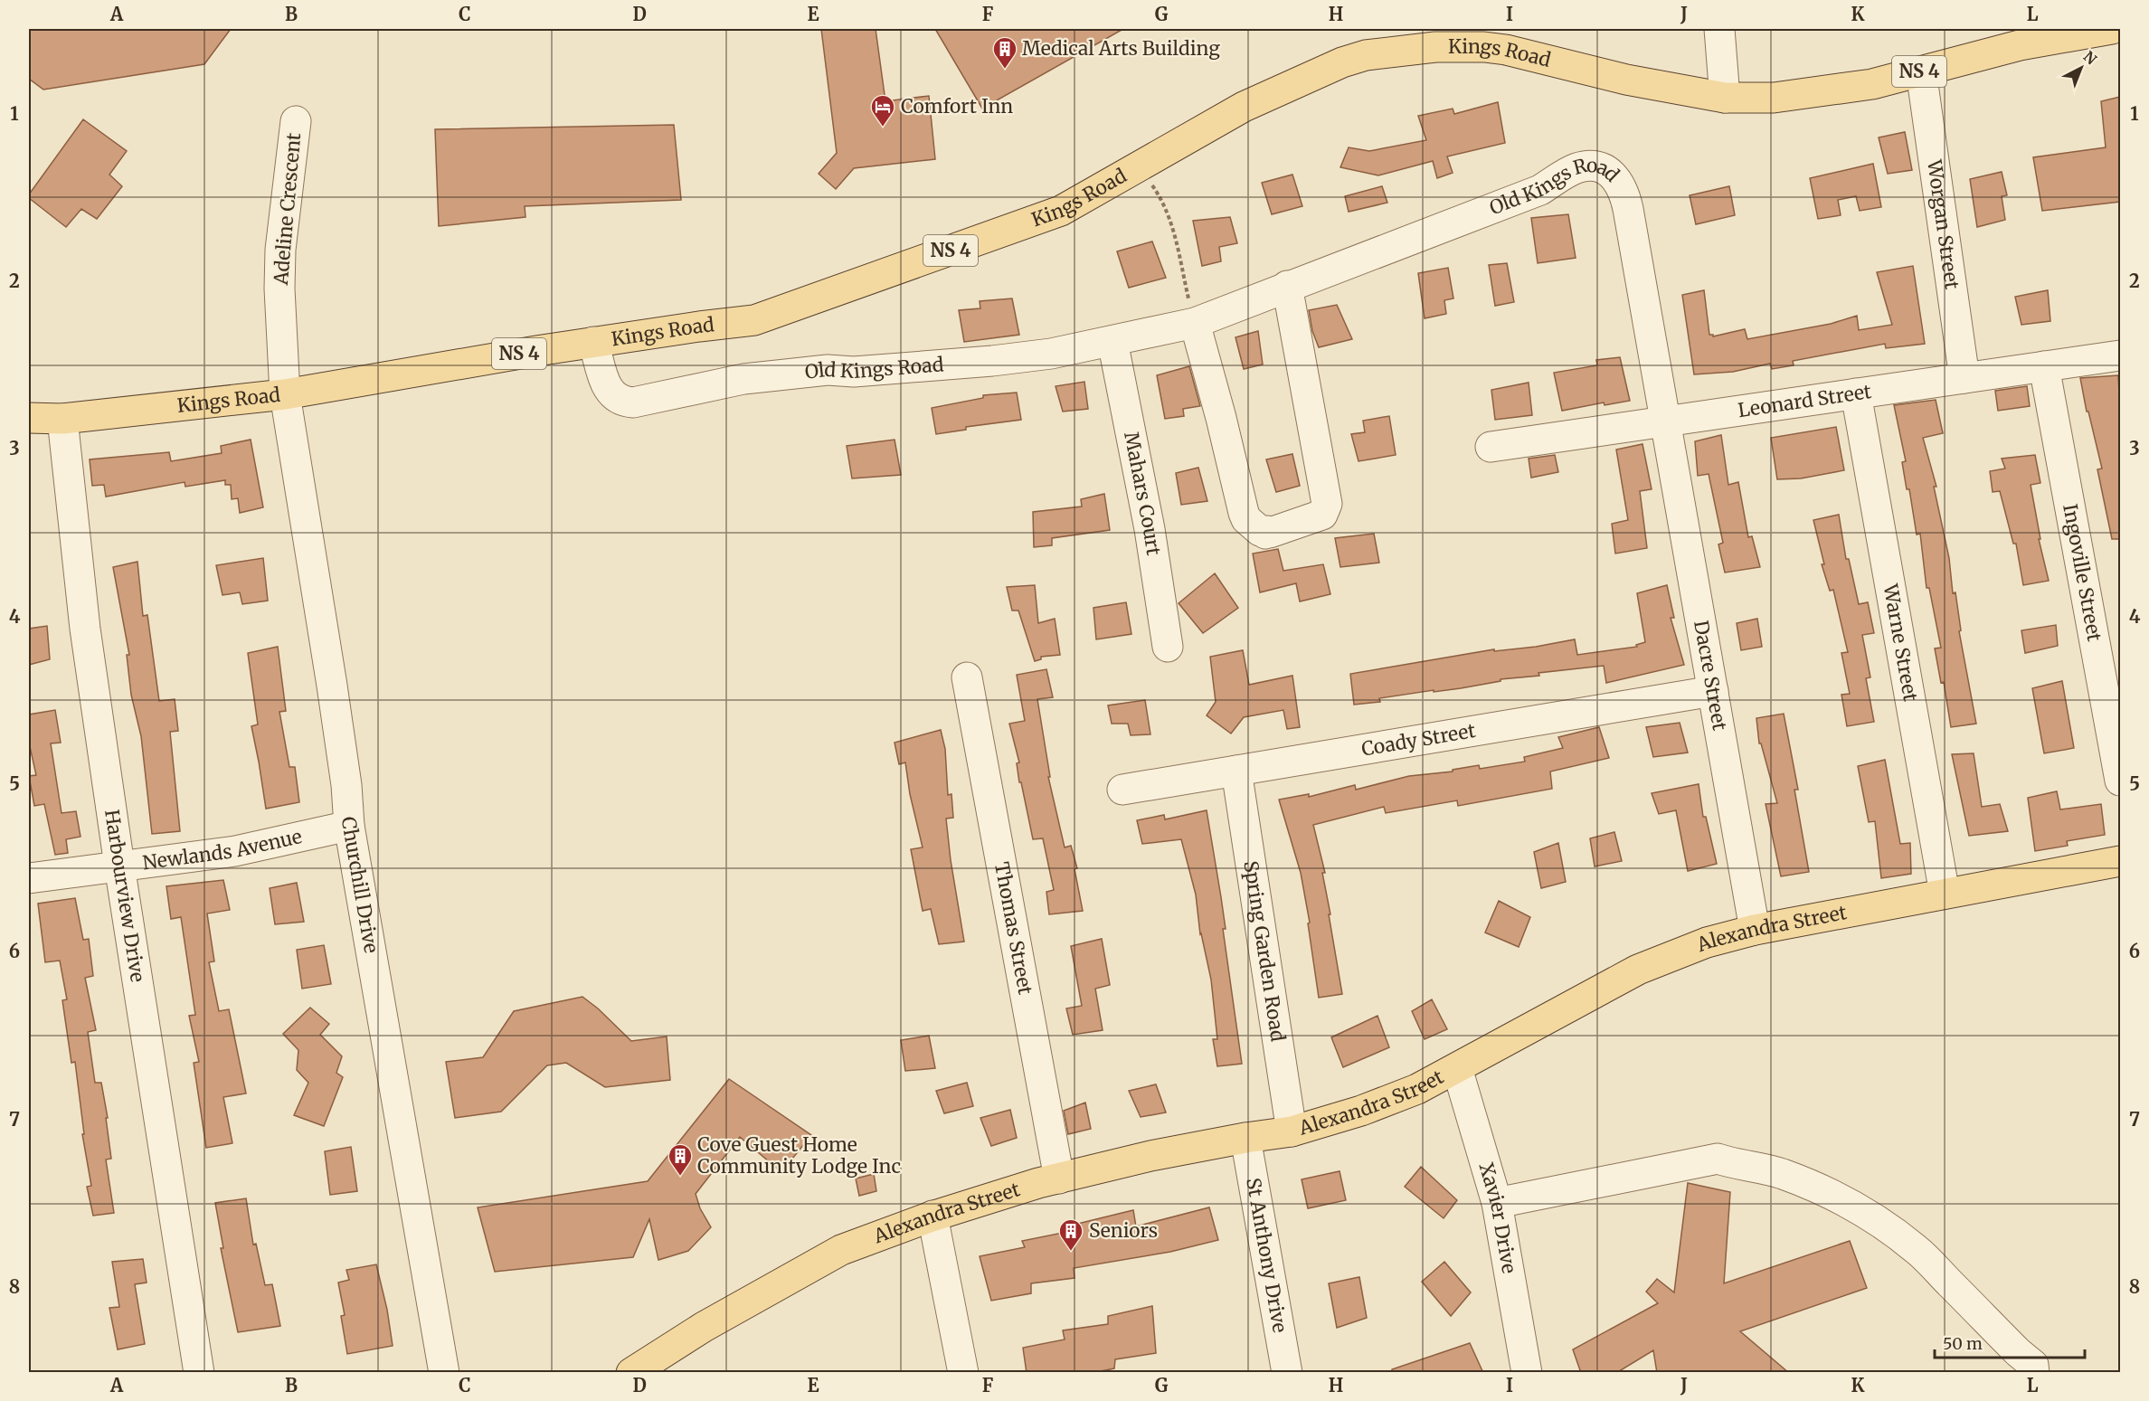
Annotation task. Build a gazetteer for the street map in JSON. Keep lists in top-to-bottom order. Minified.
{"streets":{"main road":["Kings Road","NS 4","Alexandra Street"],"street":["Old Kings Road","Adeline Crescent","Worgan Street","Leonard Street","Mahars Court","Ingoville Street","Warne Street","Dacre Street","Coady Street","Newlands Avenue","Churchill Drive","Harbourview Drive","Thomas Street","Spring Garden Road","Xavier Drive","St Anthony Drive"]},"crossings":[["Kings Road","Old Kings Road"],["Kings Road","Adeline Crescent"],["Kings Road","Worgan Street"],["Kings Road","Churchill Drive"],["Kings Road","Harbourview Drive"],["Old Kings Road","Leonard Street"],["Old Kings Road","Mahars Court"],["Old Kings Road","Dacre Street"],["Adeline Crescent","Churchill Drive"],["Worgan Street","Leonard Street"],["Leonard Street","Ingoville Street"],["Leonard Street","Warne Street"],["Leonard Street","Dacre Street"],["Warne Street","Alexandra Street"],["Dacre Street","Coady Street"],["Dacre Street","Alexandra Street"],["Coady Street","Spring Garden Road"],["Newlands Avenue","Churchill Drive"],["Newlands Avenue","Harbourview Drive"],["Thomas Street","Alexandra Street"],["Alexandra Street","Spring Garden Road"],["Alexandra Street","Xavier Drive"],["Alexandra Street","St Anthony Drive"]],"places":{"building":["Medical Arts Building","Cove Guest Home Community Lodge Inc","Seniors"],"hotel":["Comfort Inn"]},"scale_bar":"50 m","north":"top right","grid":{"columns":["A","B","C","D","E","F","G","H","I","J","K","L"],"rows":["1","2","3","4","5","6","7","8"]}}
